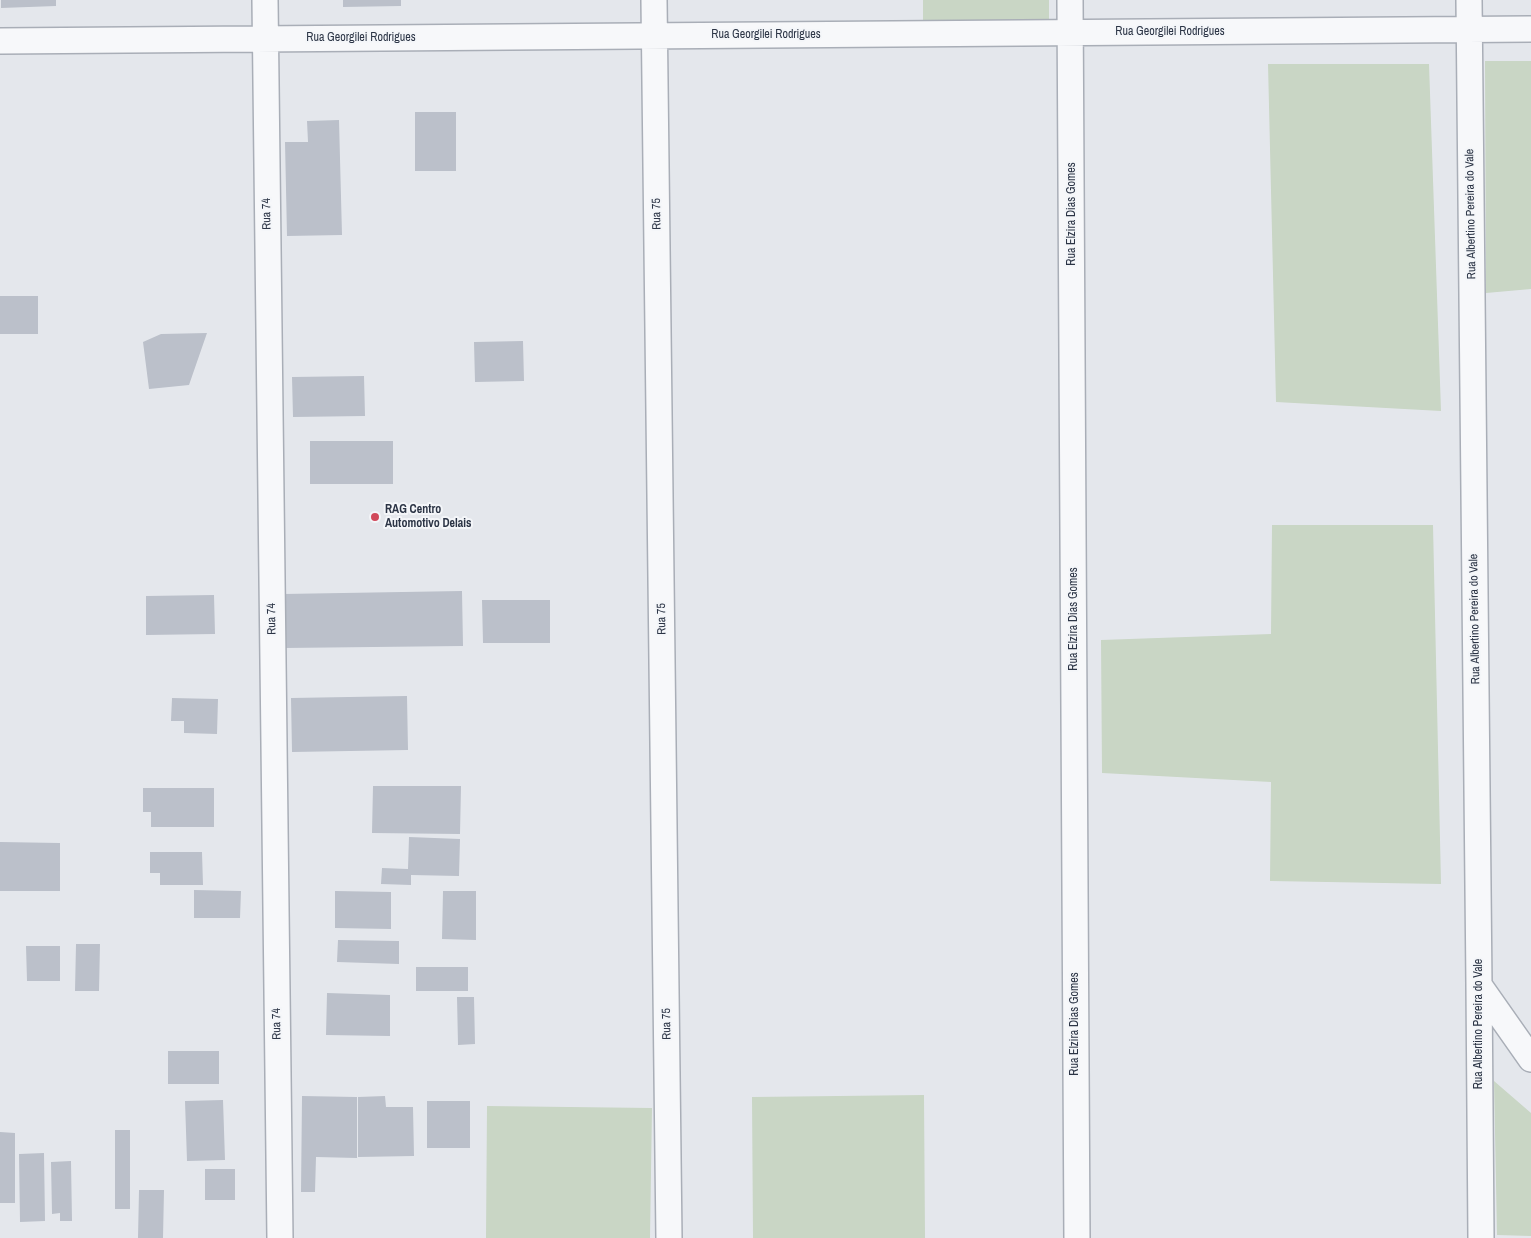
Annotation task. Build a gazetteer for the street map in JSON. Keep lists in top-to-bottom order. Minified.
{"streets":{"street":["Rua Georgilei Rodrigues","Rua 74","Rua 75","Rua Elzira Dias Gomes","Rua Albertino Pereira do Vale"]},"crossings":[["Rua Georgilei Rodrigues","Rua 74"],["Rua Georgilei Rodrigues","Rua 75"],["Rua Georgilei Rodrigues","Rua Elzira Dias Gomes"],["Rua Georgilei Rodrigues","Rua Albertino Pereira do Vale"]],"places":["RAG Centro Automotivo Delais"]}
